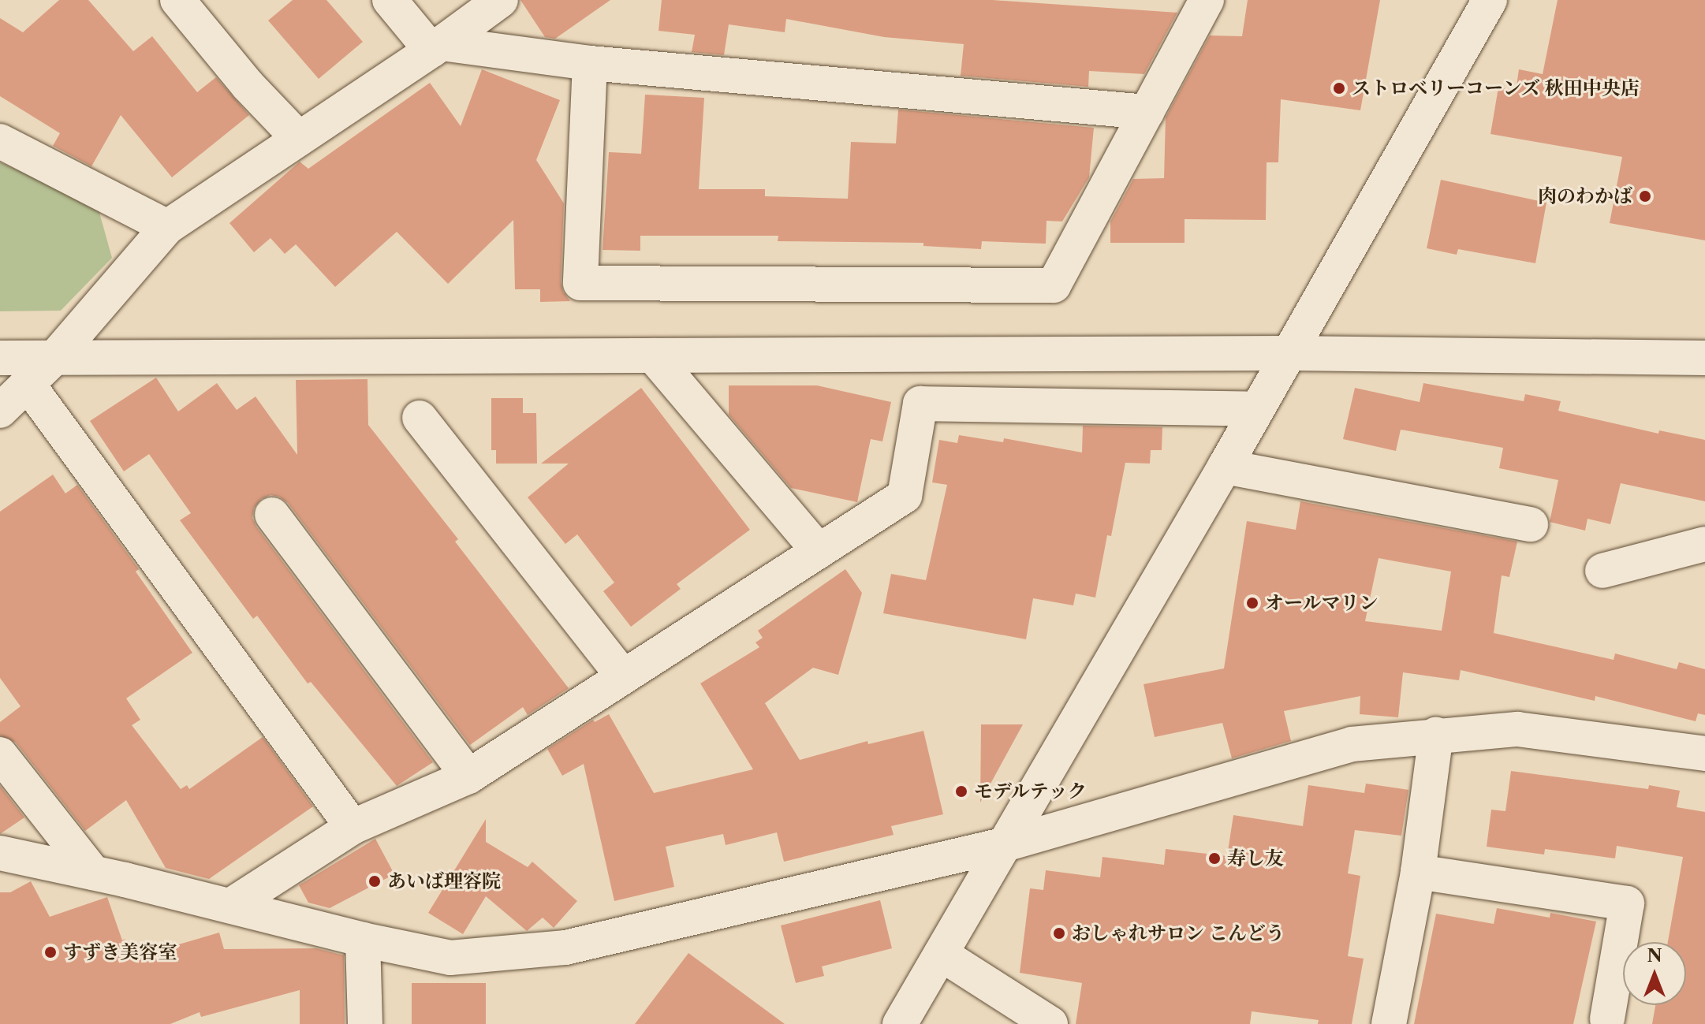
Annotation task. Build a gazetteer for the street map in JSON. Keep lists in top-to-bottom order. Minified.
{"places":["ストロベリーコーンズ 秋田中央店","肉のわかば","オールマリン","モデルテック","寿し友","あいば理容院","おしゃれサロン こんどう","すずき美容室"],"north":"top"}
